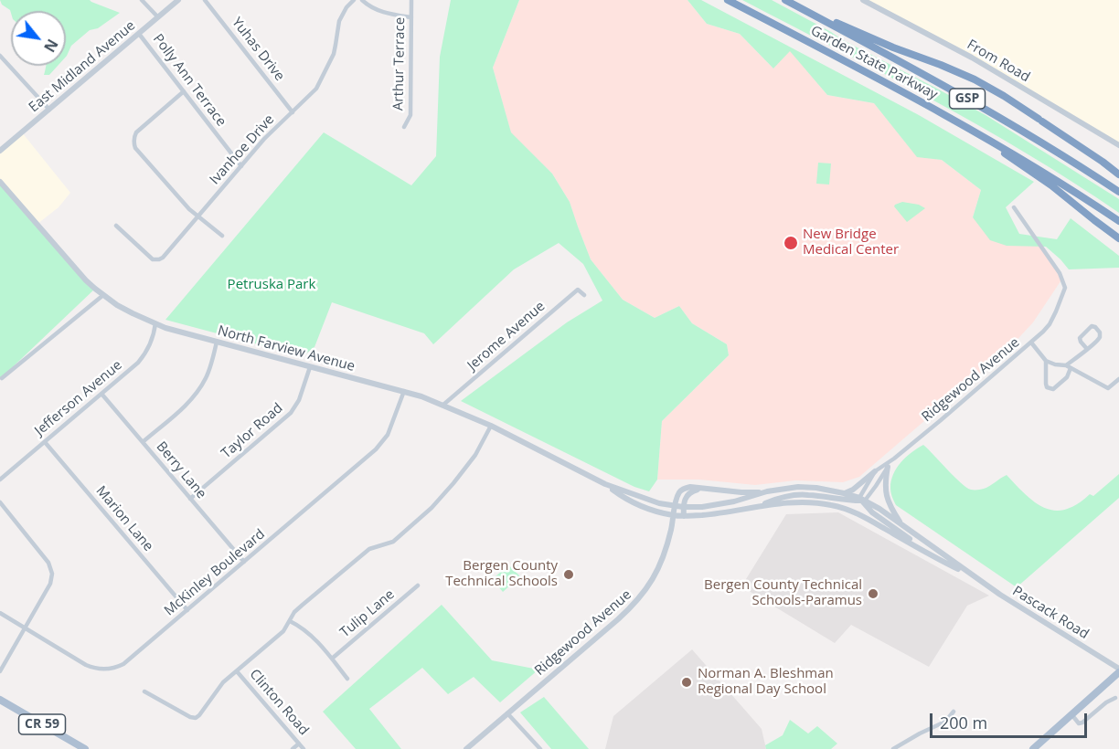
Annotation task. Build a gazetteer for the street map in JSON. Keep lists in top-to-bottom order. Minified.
{"streets":{"highway":["Garden State Parkway","GSP"],"main road":["CR 59"],"street":["Yuhas Drive","From Road","Arthur Terrace","East Midland Avenue","Polly Ann Terrace","Ivanhoe Drive","Jerome Avenue","North Farview Avenue","Ridgewood Avenue","Jefferson Avenue","Taylor Road","Berry Lane","Marion Lane","McKinley Boulevard","Pascack Road","Tulip Lane","Clinton Road"]},"crossings":[["Yuhas Drive","Ivanhoe Drive"],["East Midland Avenue","Polly Ann Terrace"],["Polly Ann Terrace","Ivanhoe Drive"],["Jerome Avenue","North Farview Avenue"],["North Farview Avenue","Ridgewood Avenue"],["North Farview Avenue","Jefferson Avenue"],["North Farview Avenue","Taylor Road"],["North Farview Avenue","McKinley Boulevard"],["North Farview Avenue","Pascack Road"],["Jefferson Avenue","Berry Lane"],["Jefferson Avenue","Marion Lane"],["Taylor Road","Berry Lane"],["Berry Lane","McKinley Boulevard"],["Marion Lane","McKinley Boulevard"]],"parks":["Petruska Park"],"places":["New Bridge Medical Center","Bergen County Technical Schools","Bergen County Technical Schools-Paramus","Norman A. Bleshman Regional Day School"],"scale_bar":"200 m","north":"bottom right"}
